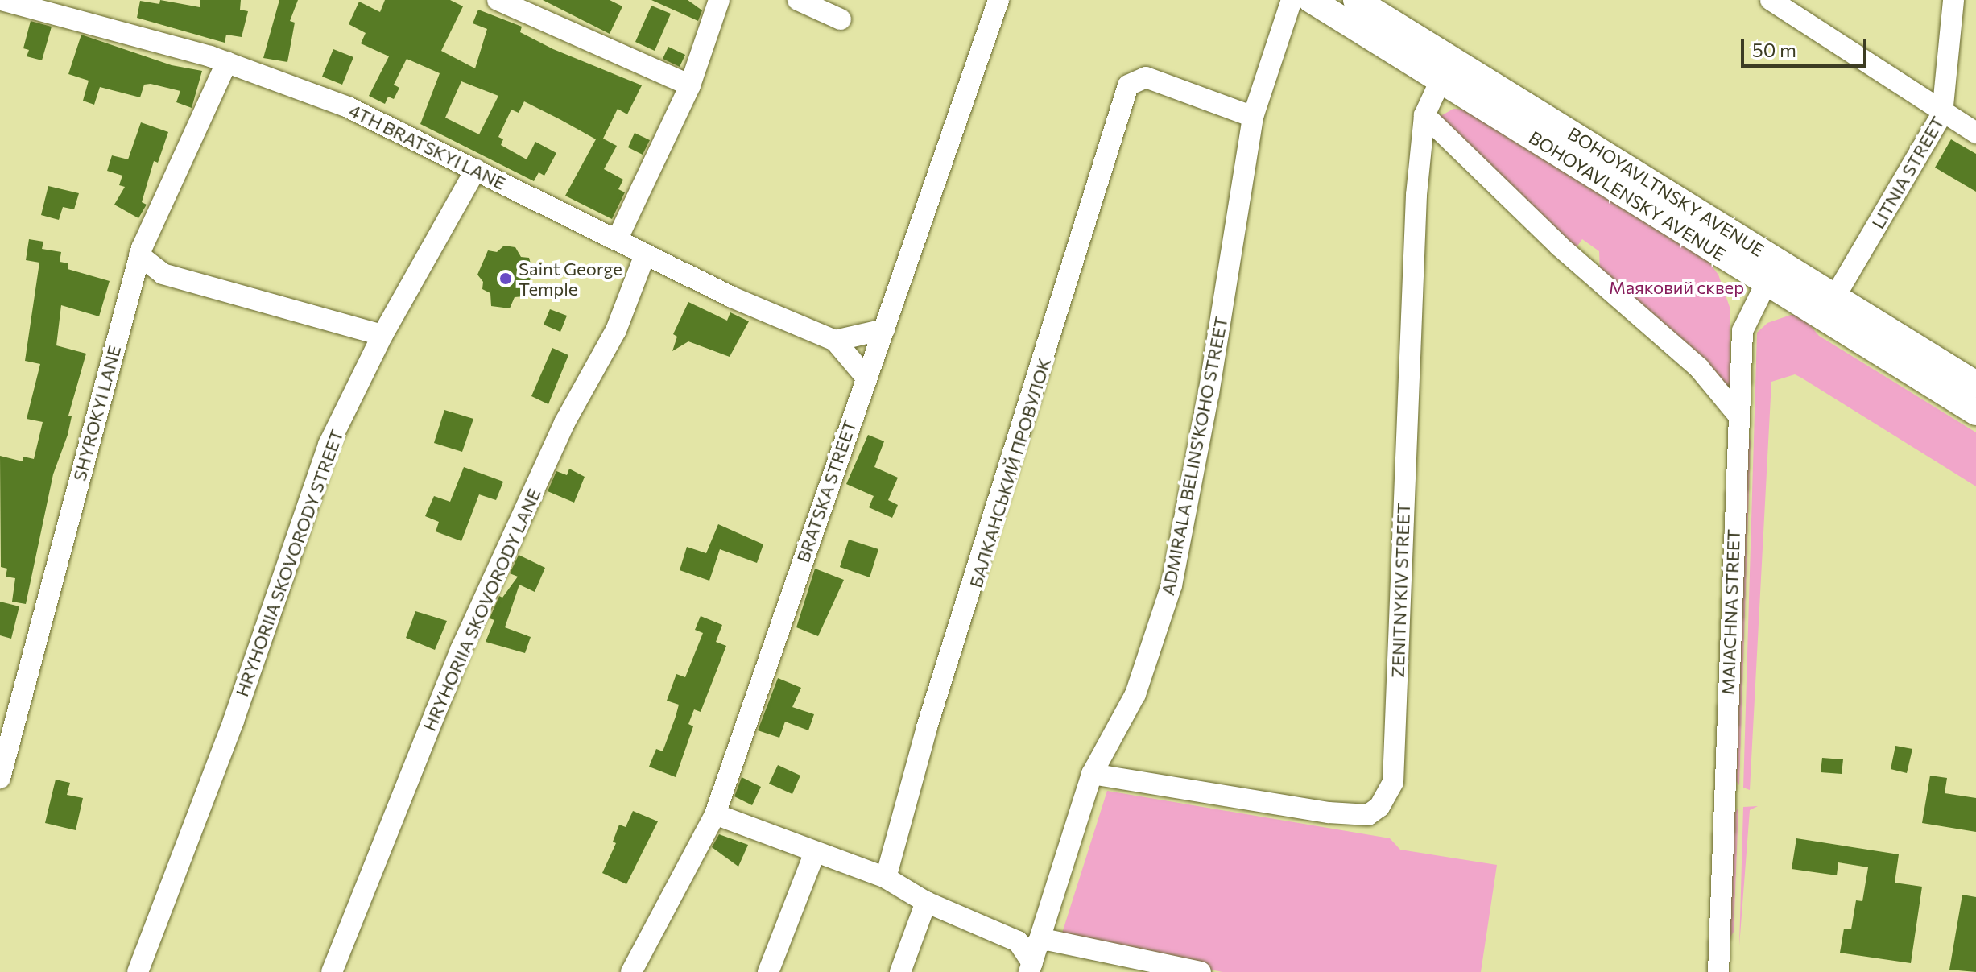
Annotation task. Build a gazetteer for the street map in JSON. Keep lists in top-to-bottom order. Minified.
{"streets":{"main road":["BOHOYAVLTNSKY AVENUE","BOHOYAVLENSKY AVENUE"],"street":["4TH BRATSKYI LANE","LITNIA STREET","SHYROKYI LANE","ADMIRALA BELINS'KOHO STREET","БАЛКАНСЬКИЙ ПРОВУЛОК","BRATSKA STREET","HRYHORIIA SKOVORODY STREET","ZENITNYKIV STREET","HRYHORIIA SKOVORODY LANE","MAIACHNA STREET"]},"crossings":[["4TH BRATSKYI LANE","SHYROKYI LANE"],["4TH BRATSKYI LANE","BRATSKA STREET"],["4TH BRATSKYI LANE","HRYHORIIA SKOVORODY STREET"],["4TH BRATSKYI LANE","HRYHORIIA SKOVORODY LANE"],["LITNIA STREET","BOHOYAVLTNSKY AVENUE"],["BOHOYAVLTNSKY AVENUE","BOHOYAVLENSKY AVENUE"],["BOHOYAVLTNSKY AVENUE","MAIACHNA STREET"],["BOHOYAVLENSKY AVENUE","ZENITNYKIV STREET"],["BOHOYAVLENSKY AVENUE","MAIACHNA STREET"],["ADMIRALA BELINS'KOHO STREET","БАЛКАНСЬКИЙ ПРОВУЛОК"],["ADMIRALA BELINS'KOHO STREET","ZENITNYKIV STREET"]],"parks":["Маяковий сквер"],"places":["Saint George Temple"],"scale_bar":"50 m"}
